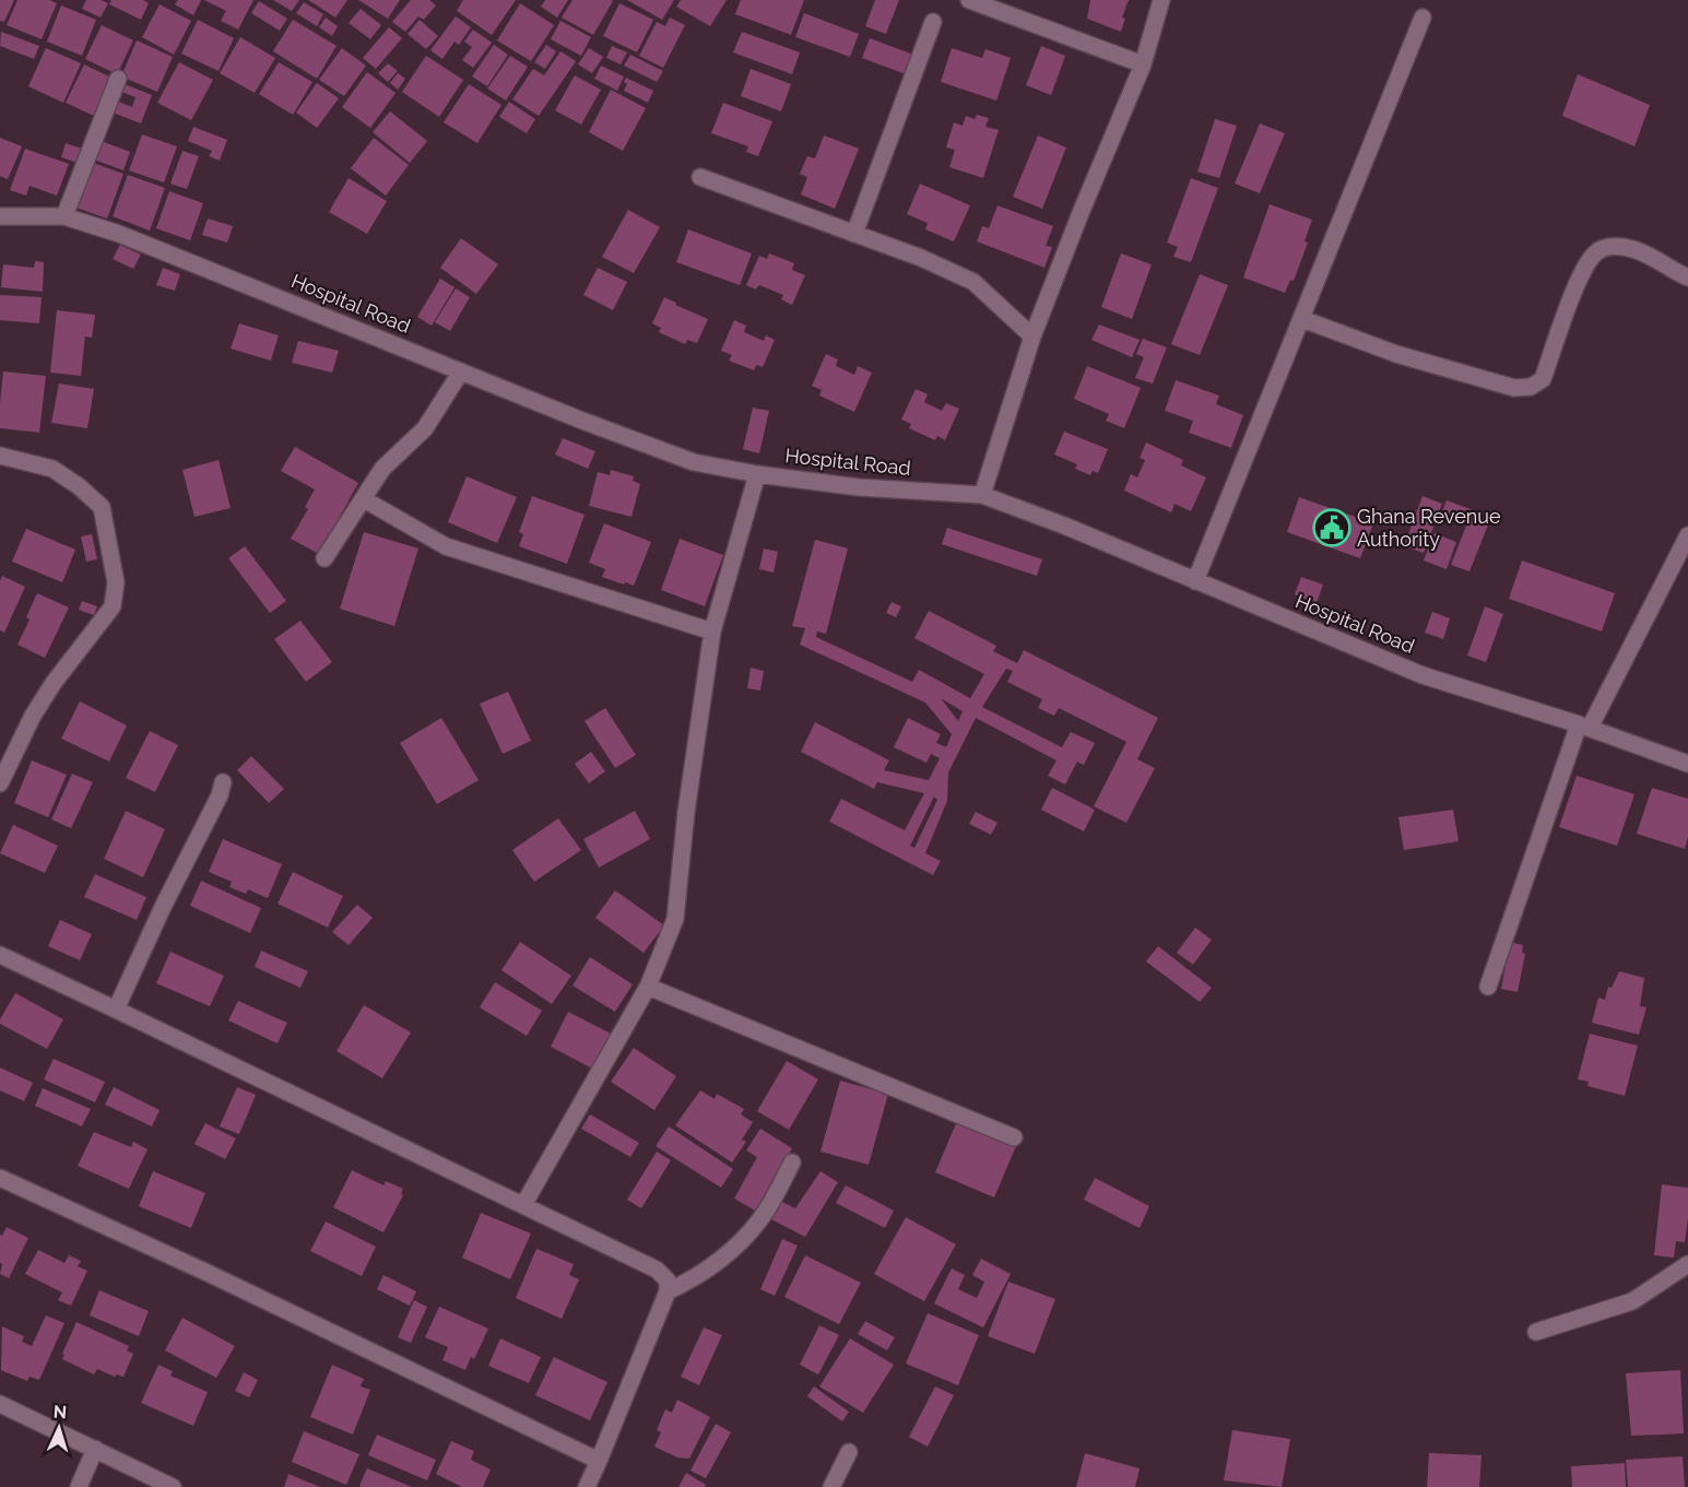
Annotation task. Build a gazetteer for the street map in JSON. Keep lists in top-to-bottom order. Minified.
{"streets":{"street":["Hospital Road"]},"places":{"public building":["Ghana Revenue Authority"]},"north":"top"}
